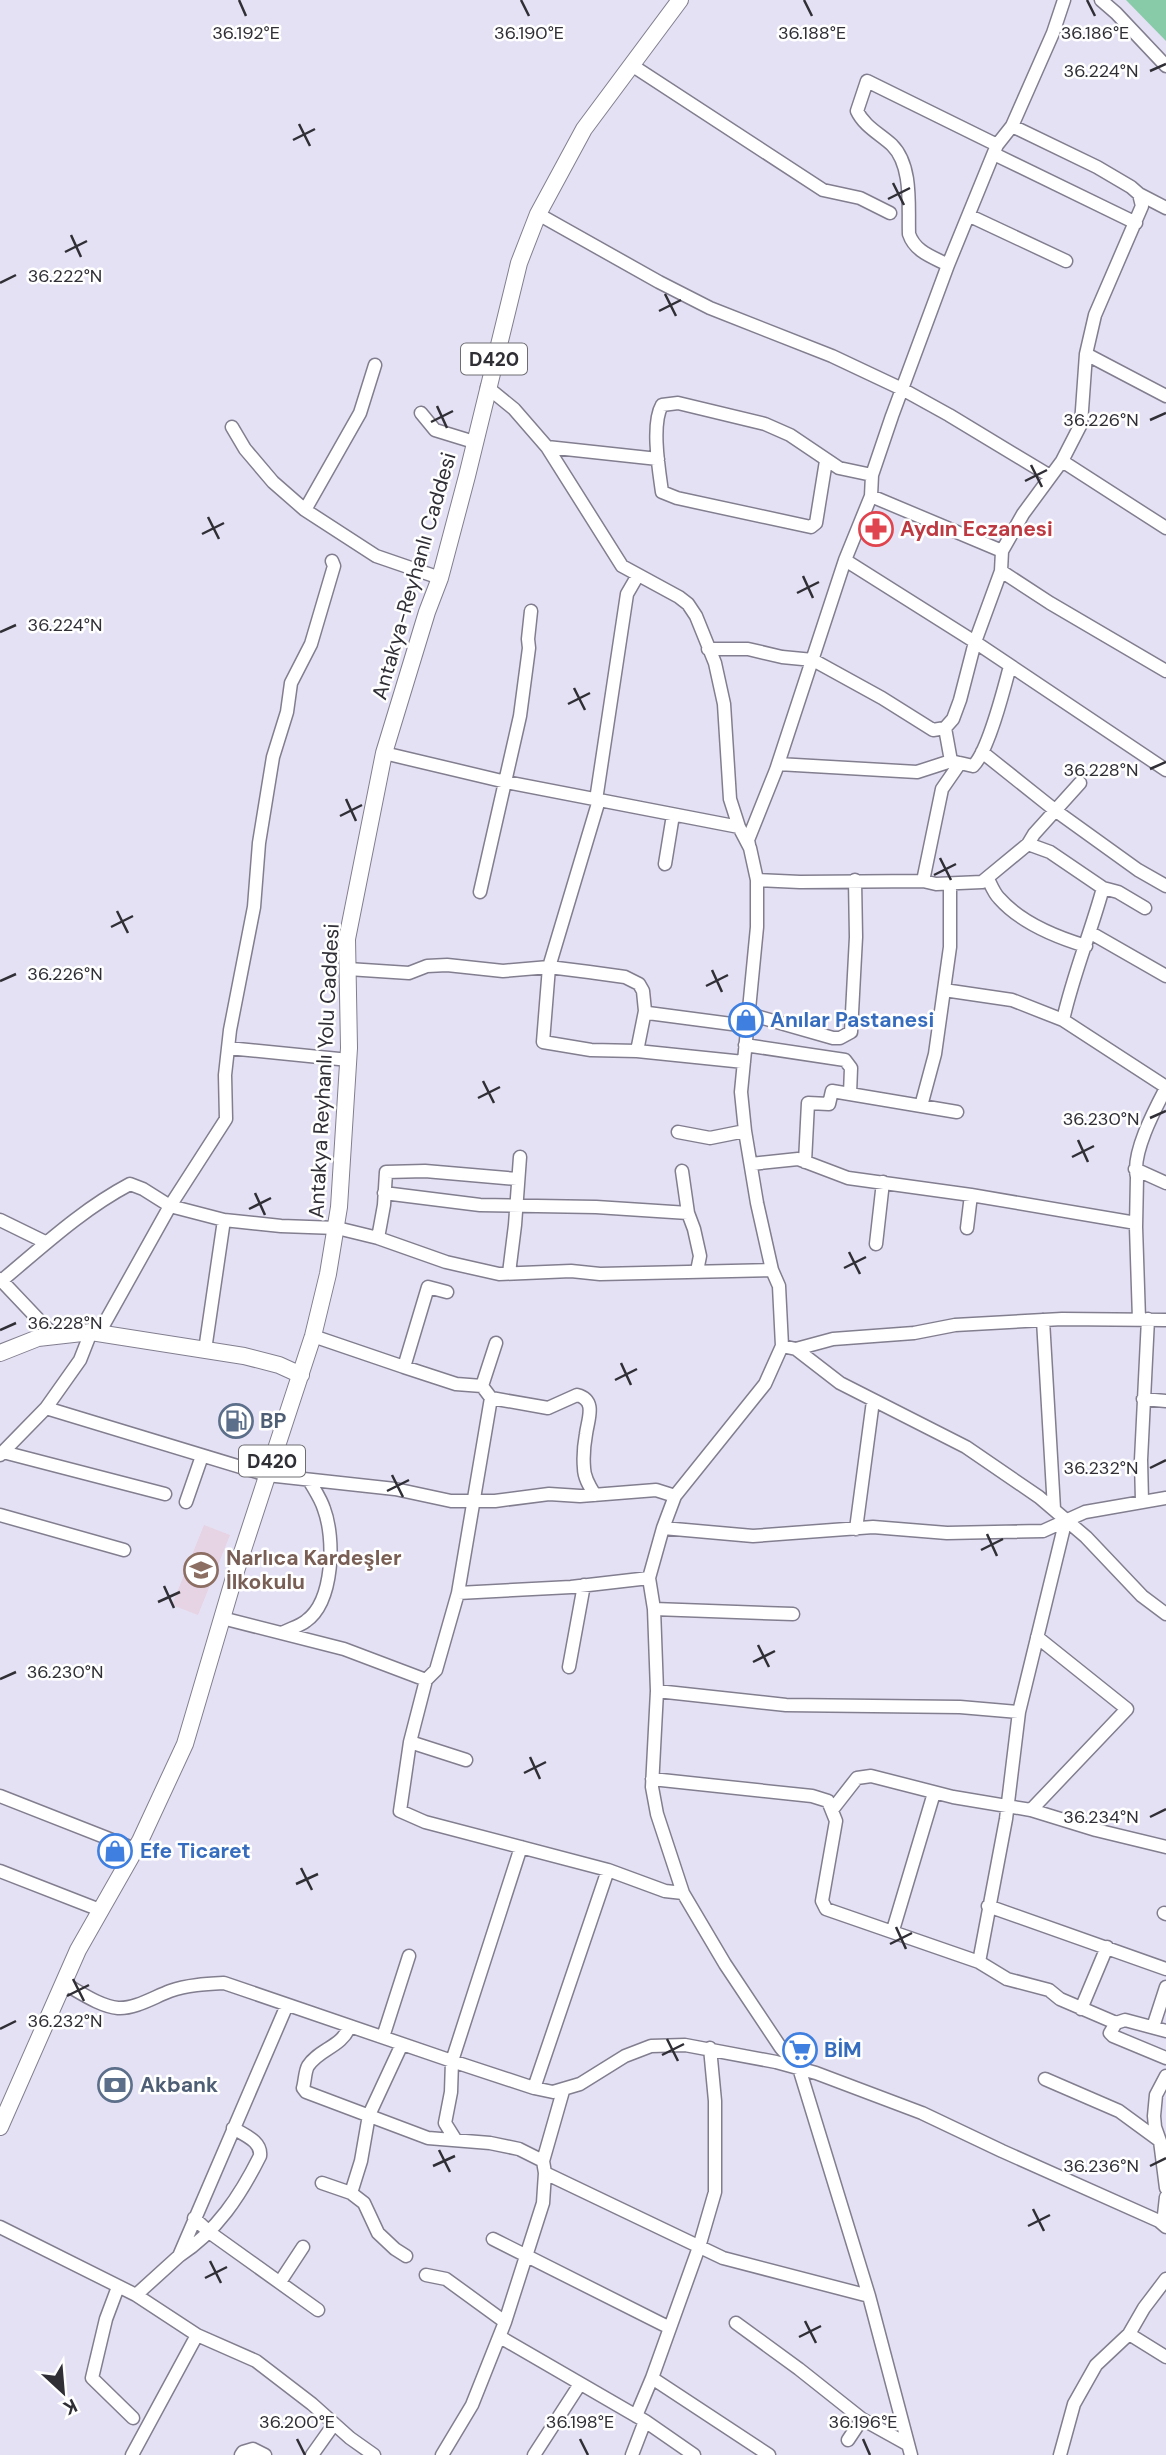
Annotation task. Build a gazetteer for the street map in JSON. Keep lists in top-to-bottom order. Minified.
{"streets":{"main road":["D420","Antakya-Reyhanlı Caddesi","Antakya Reyhanlı Yolu Caddesi"]},"crossings":[["Antakya-Reyhanlı Caddesi","Antakya Reyhanlı Yolu Caddesi"]],"places":{"pharmacy":["Aydın Eczanesi"],"shop":["Anılar Pastanesi","Efe Ticaret"],"fuel station":["BP"],"school or university":["Narlıca Kardeşler İlkokulu"],"supermarket":["BİM"],"bank":["Akbank"]},"north":"bottom right","coordinates":["36.192°E","36.188°E","36.190°E","36.186°E","36.224°N","36.222°N","36.226°N","36.228°N","36.230°N","36.232°N","36.234°N","36.236°N","36.200°E","36.198°E","36.196°E"]}
